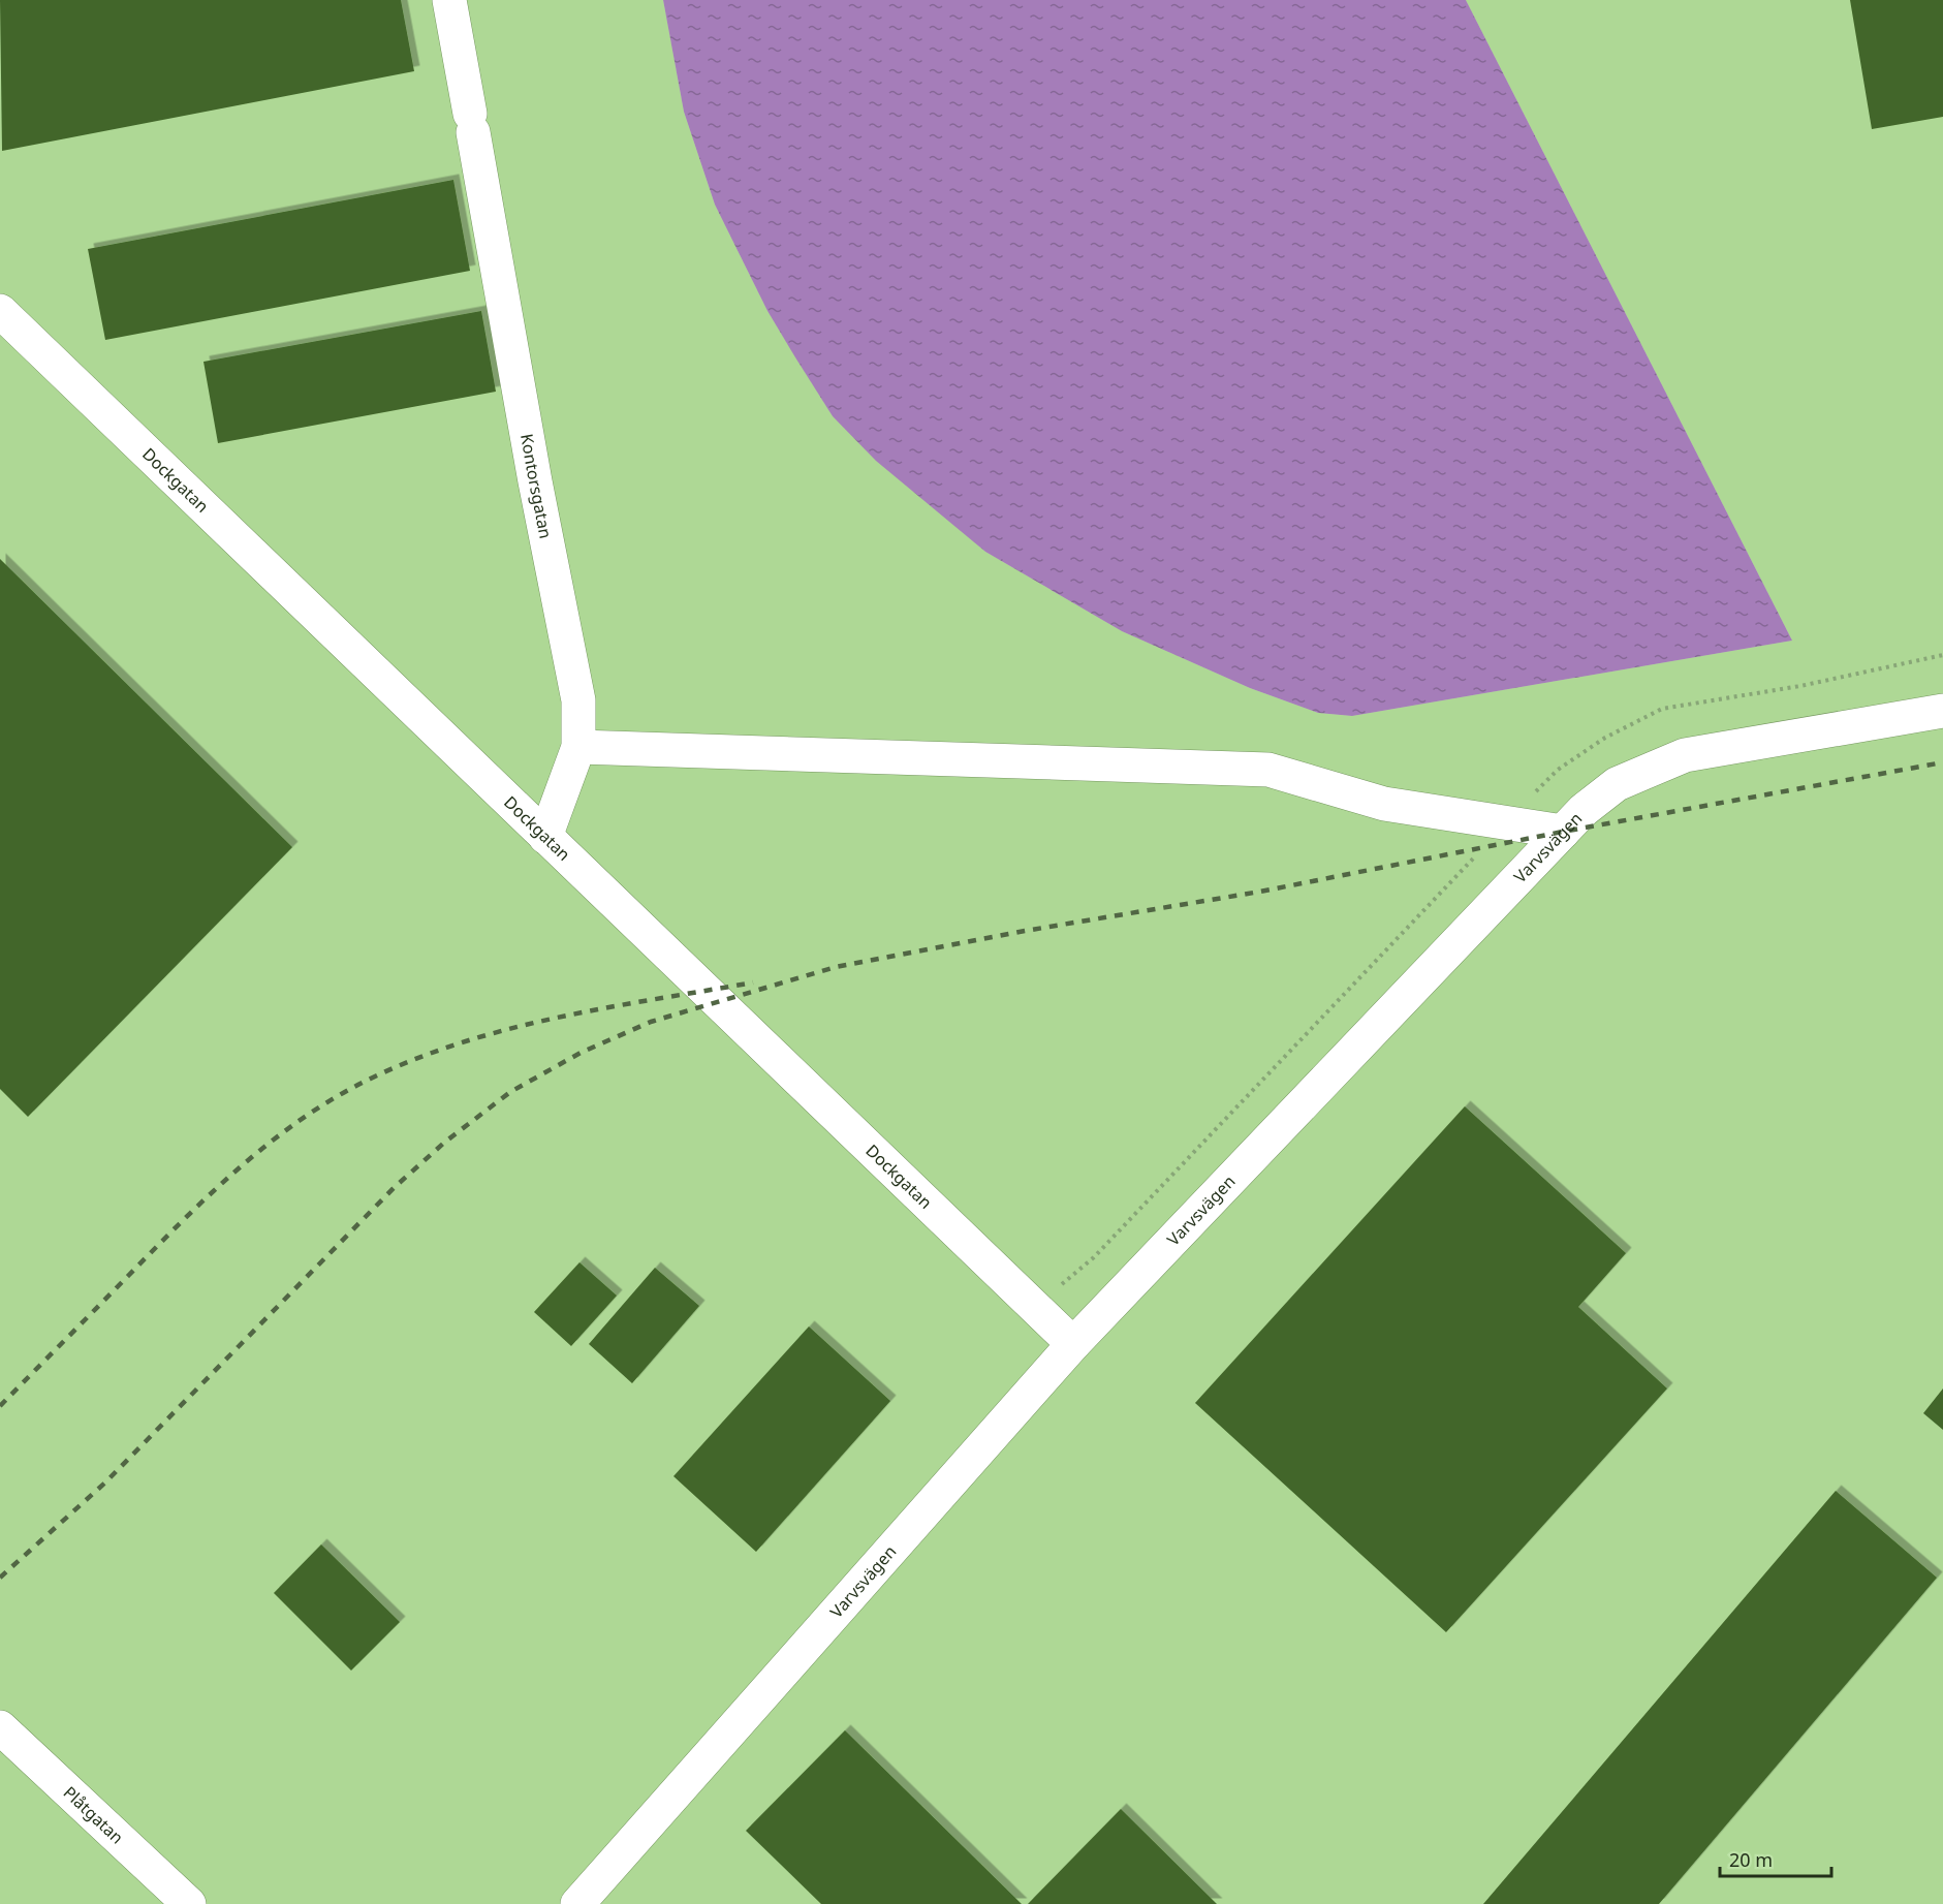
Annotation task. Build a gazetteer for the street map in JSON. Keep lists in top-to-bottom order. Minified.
{"streets":{"street":["Dockgatan","Kontorsgatan","Varvsvägen","Plåtgatan"]},"crossings":[["Dockgatan","Kontorsgatan"],["Dockgatan","Varvsvägen"]],"scale_bar":"20 m"}
